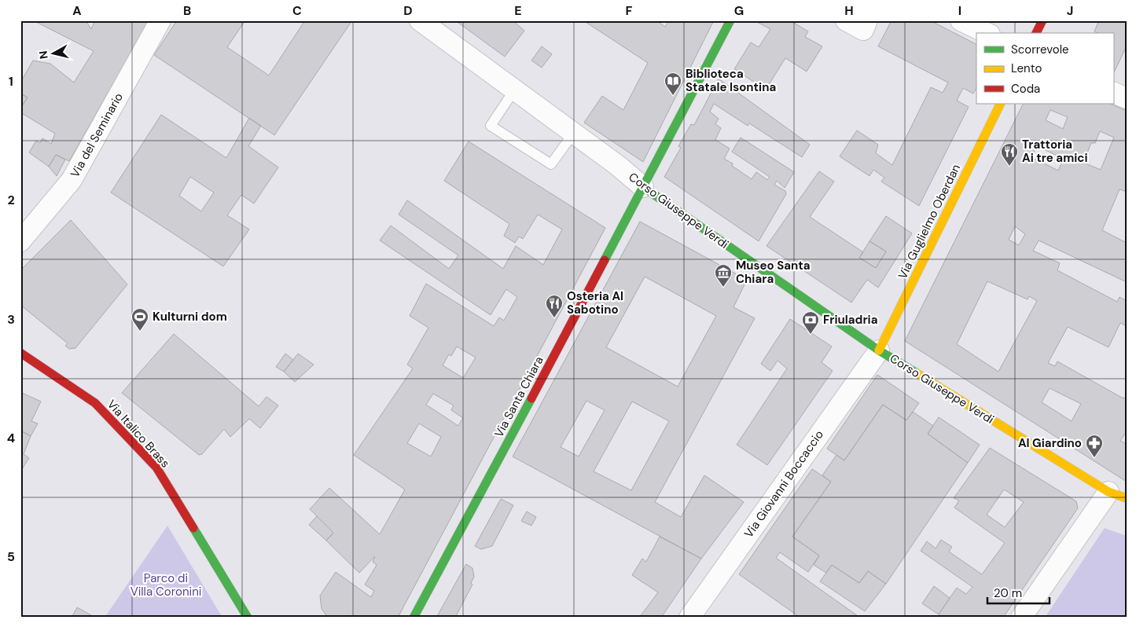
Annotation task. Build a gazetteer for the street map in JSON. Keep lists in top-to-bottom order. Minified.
{"streets":{"main road":["Corso Giuseppe Verdi","Via Guglielmo Oberdan","Via Santa Chiara","Via Italico Brass"],"street":["Via del Seminario","Via Giovanni Boccaccio"]},"crossings":[["Corso Giuseppe Verdi","Via Guglielmo Oberdan"],["Corso Giuseppe Verdi","Via Santa Chiara"],["Corso Giuseppe Verdi","Via Giovanni Boccaccio"],["Via Guglielmo Oberdan","Via Giovanni Boccaccio"]],"parks":["Parco di Villa Coronini"],"places":{"library":["Biblioteca Statale Isontina"],"restaurant":["Trattoria Ai tre amici","Osteria Al Sabotino"],"museum":["Museo Santa Chiara"],"sports":["Kulturni dom"],"bank":["Friuladria"],"pharmacy":["Al Giardino"]},"legend":["Scorrevole","Lento","Coda"],"scale_bar":"20 m","north":"left","grid":{"columns":["A","B","C","D","E","F","G","H","I","J"],"rows":["1","2","3","4","5"]}}
